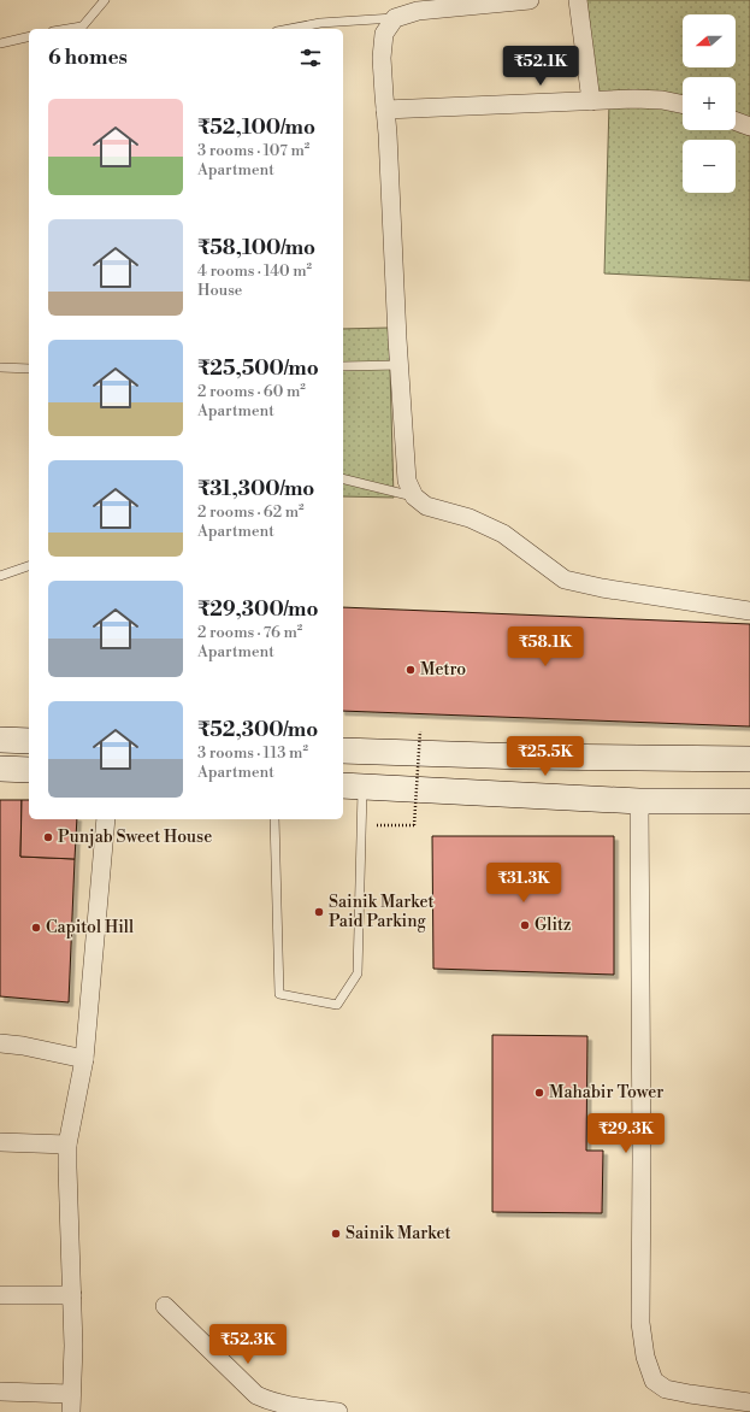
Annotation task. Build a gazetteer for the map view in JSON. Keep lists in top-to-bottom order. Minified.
{"places":["Metro","Punjab Sweet House","Sainik Market Paid Parking","Glitz","Capitol Hill","Mahabir Tower","Sainik Market"],"north":"left","page":{"map_buttons":["+","−"],"heading":"6 homes","price":["₹52.1K","₹58.1K","₹25.5K","₹31.3K","₹29.3K","₹52.3K"],"list":[{"name":"₹52,100/mo","note":"3 rooms · 107 m² · Apartment"},{"name":"₹58,100/mo","note":"4 rooms · 140 m² · House"},{"name":"₹25,500/mo","note":"2 rooms · 60 m² · Apartment"},{"name":"₹31,300/mo","note":"2 rooms · 62 m² · Apartment"},{"name":"₹29,300/mo","note":"2 rooms · 76 m² · Apartment"},{"name":"₹52,300/mo","note":"3 rooms · 113 m² · Apartment"}]}}
